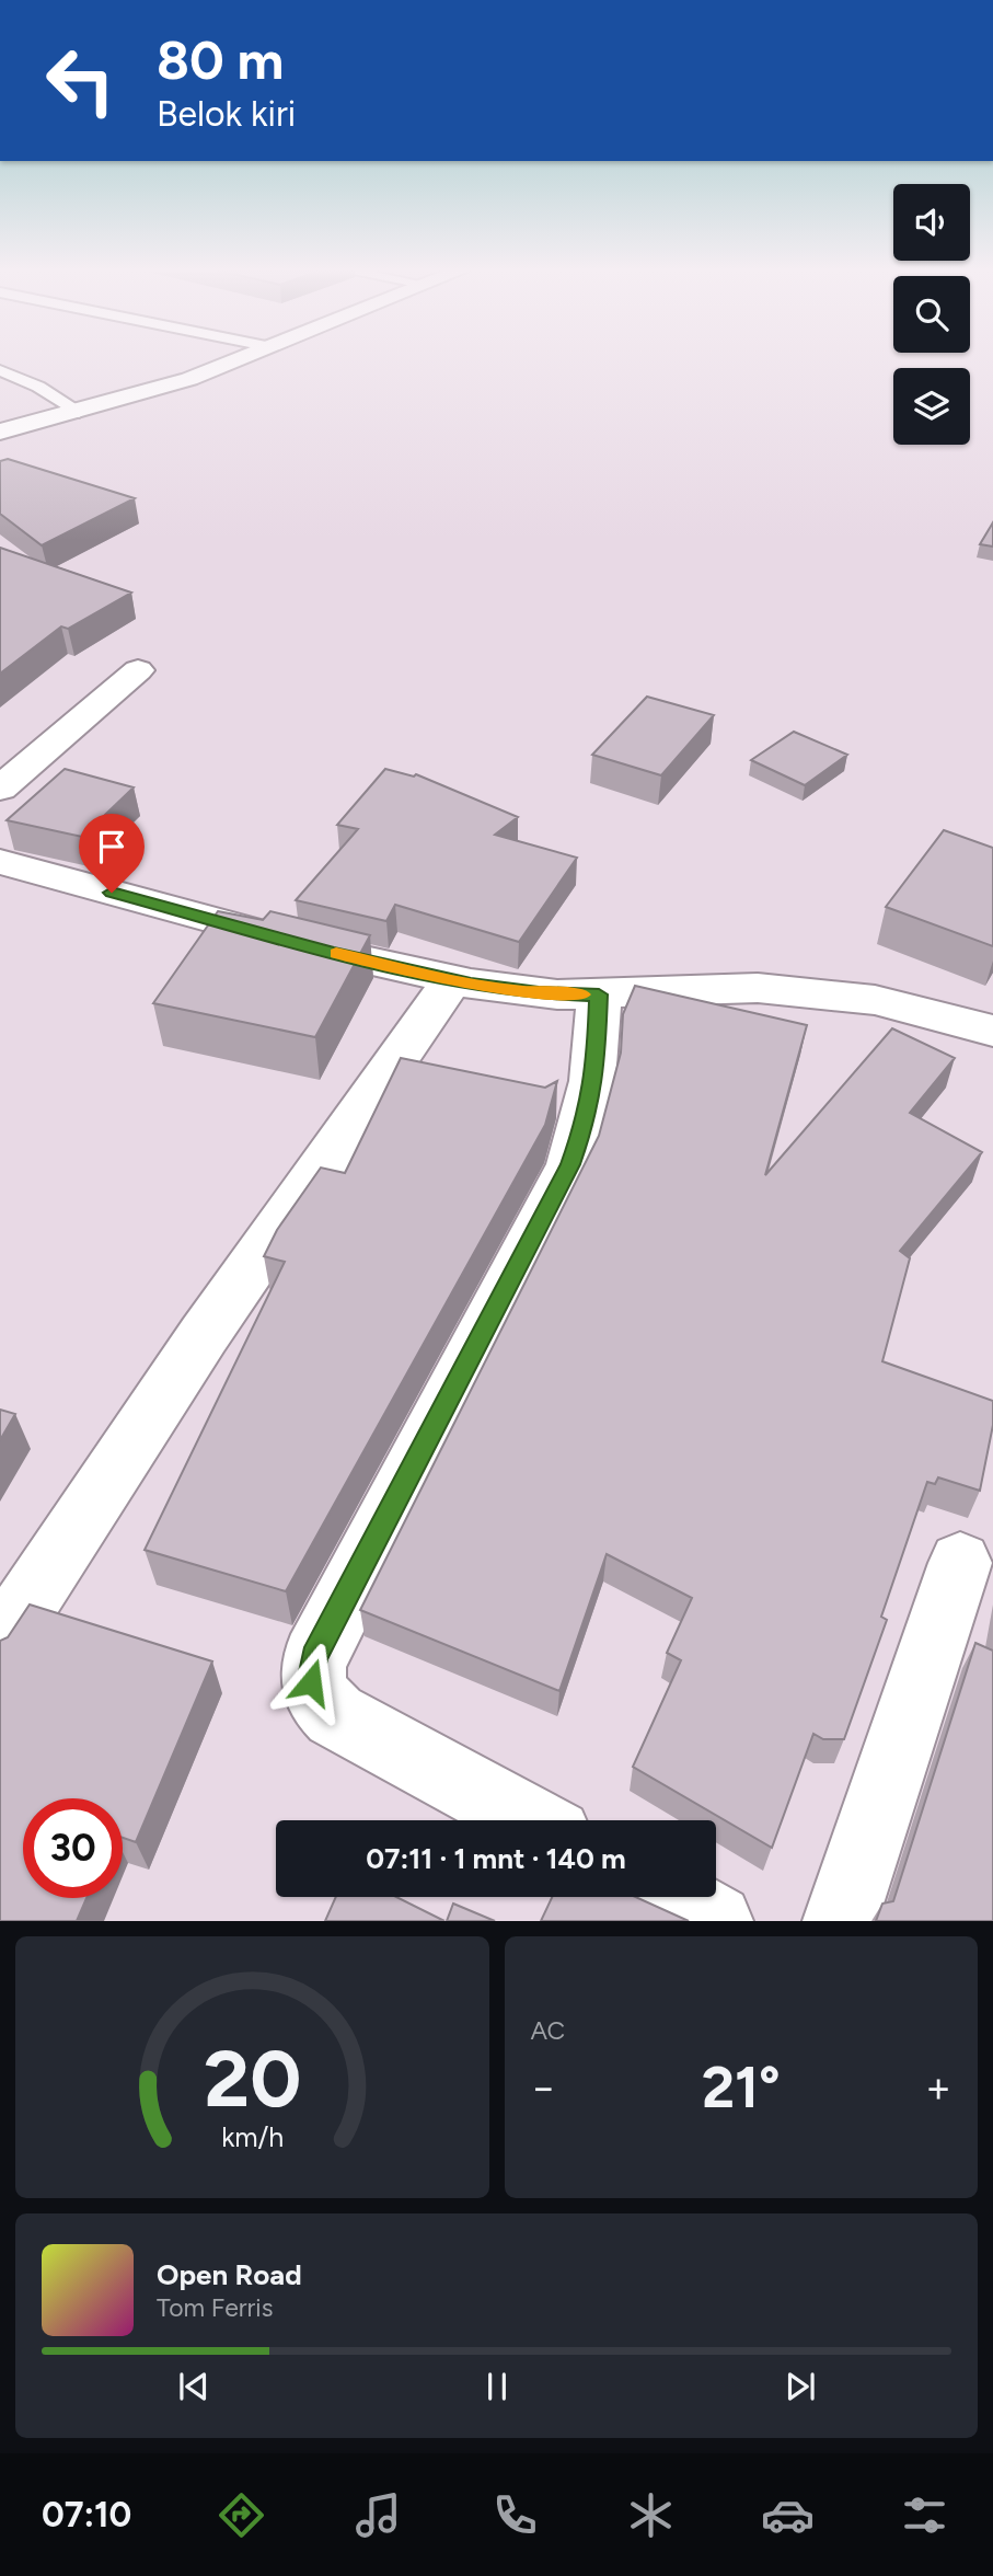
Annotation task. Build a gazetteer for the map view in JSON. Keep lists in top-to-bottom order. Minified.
{"page":{"turn":["80 m","Belok kiri"],"limit":"30","trip":"07:11 · 1 mnt · 140 m","tile":"AC","heat":["−","21°","+"],"song":["Open Road","Tom Ferris"],"tabs":"07:10","gauge":["20","km/h"]}}
